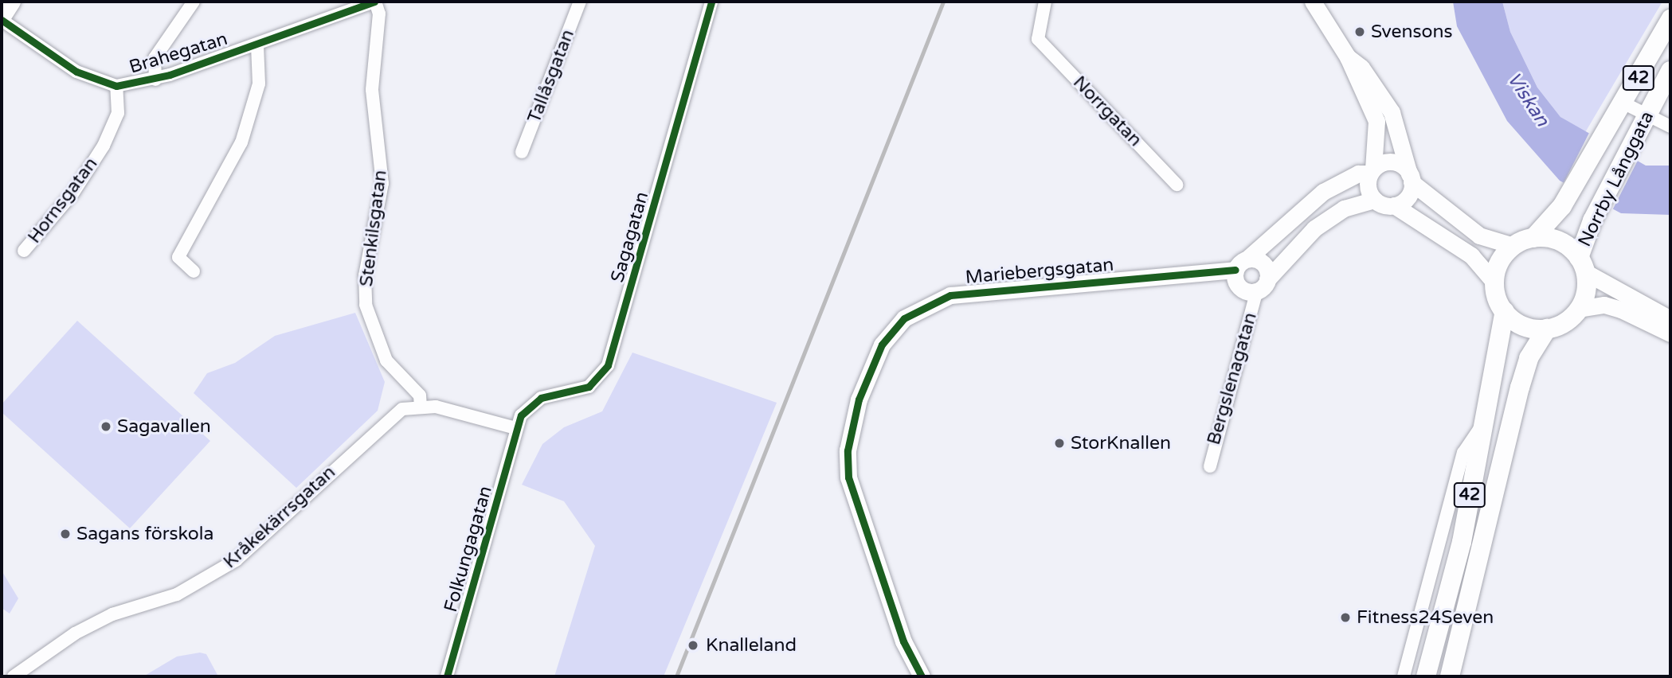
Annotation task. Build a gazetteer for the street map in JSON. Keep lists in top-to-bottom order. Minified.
{"streets":{"main road":["42","Norrby Långgata"],"street":["Brahegatan","Tallåsgatan","Norrgatan","Hornsgatan","Stenkilsgatan","Sagagatan","Mariebergsgatan","Bergslenagatan","Kråkekärrsgatan","Folkungagatan"]},"crossings":[["Brahegatan","Hornsgatan"],["Brahegatan","Stenkilsgatan"],["42","Norrby Långgata"],["Stenkilsgatan","Kråkekärrsgatan"],["Sagagatan","Folkungagatan"]],"water":["Viskan"],"places":["Svensons","Sagavallen","StorKnallen","Sagans förskola","Fitness24Seven","Knalleland"]}
